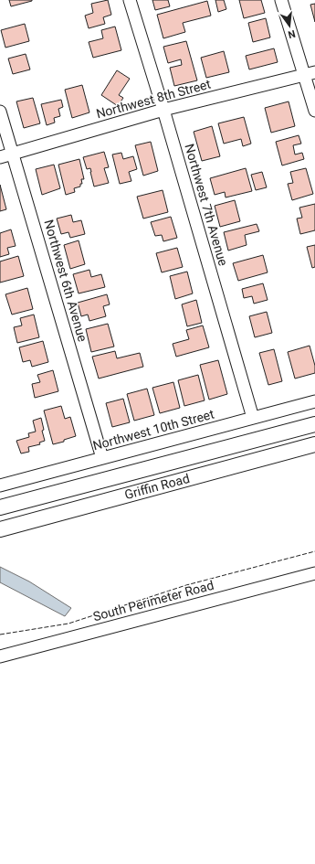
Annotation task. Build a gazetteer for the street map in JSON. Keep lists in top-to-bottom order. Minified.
{"streets":{"main road":["Griffin Road"],"street":["Northwest 8th Street","Northwest 7th Avenue","Northwest 6th Avenue","Northwest 10th Street","South Perimeter Road"]},"crossings":[["Northwest 8th Street","Northwest 7th Avenue"],["Northwest 8th Street","Northwest 6th Avenue"],["Northwest 7th Avenue","Northwest 10th Street"],["Northwest 6th Avenue","Northwest 10th Street"]],"north":"bottom"}
